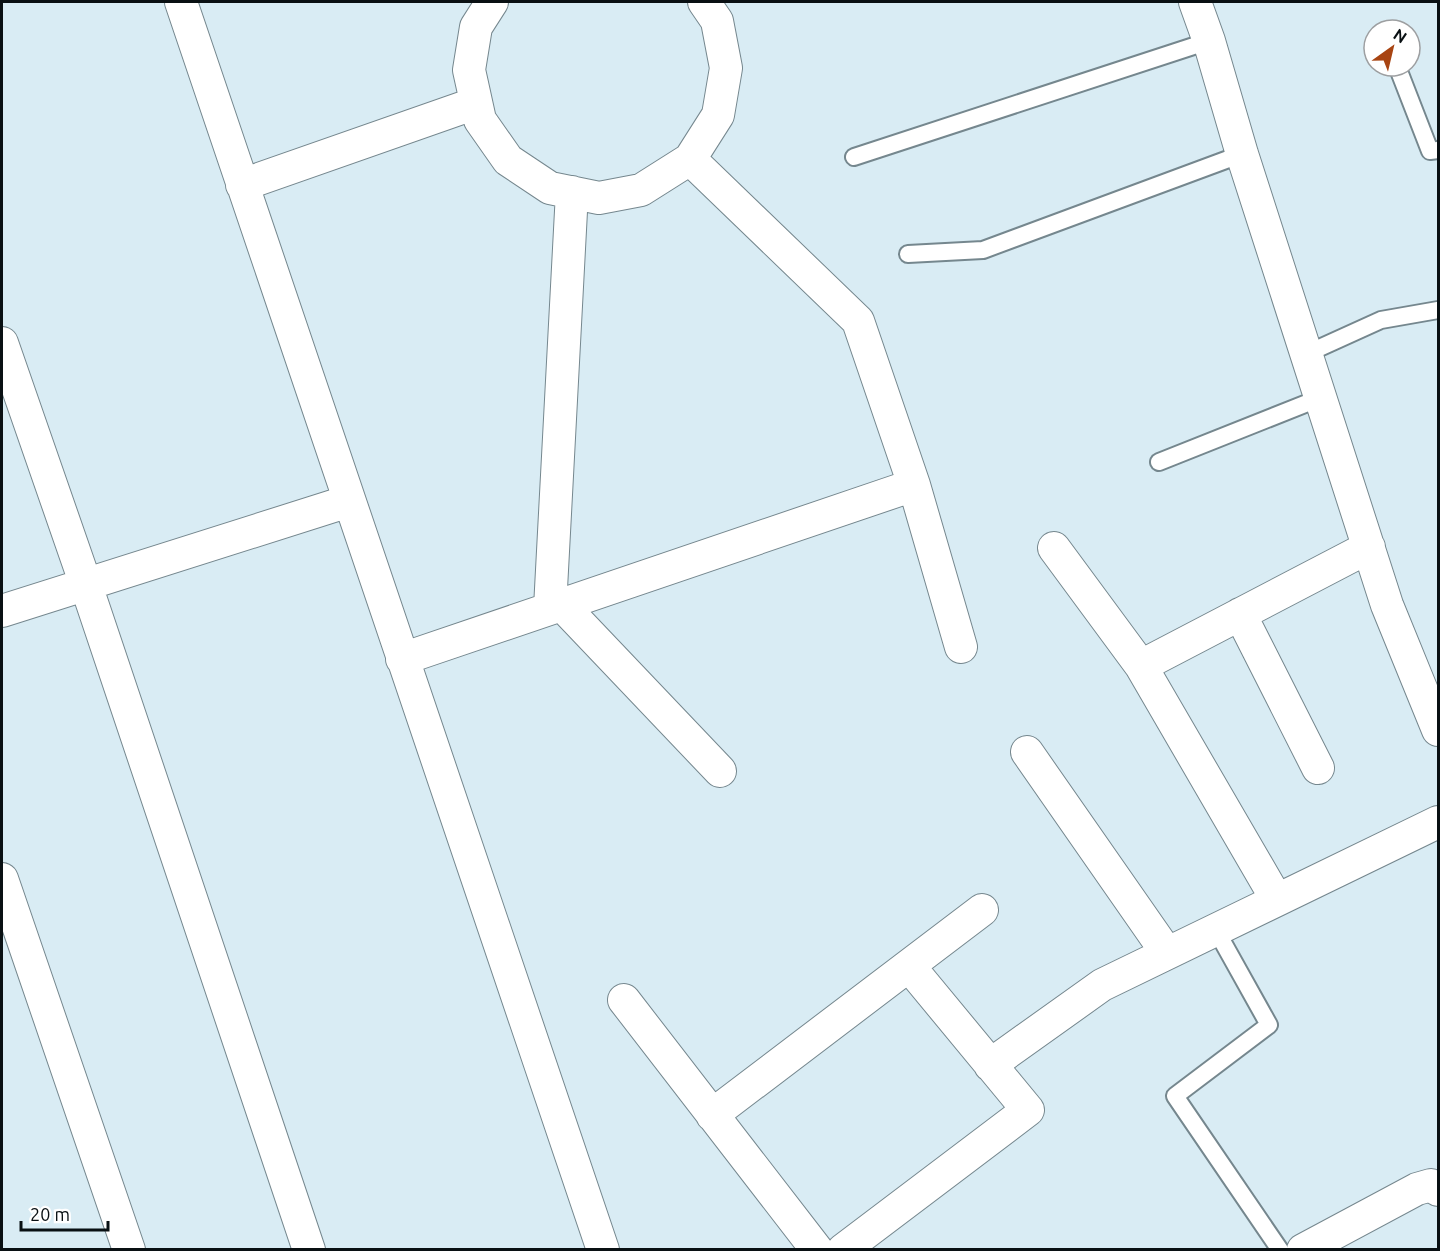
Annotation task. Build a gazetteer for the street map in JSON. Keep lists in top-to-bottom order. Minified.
{"scale_bar":"20 m","north":"top right"}
